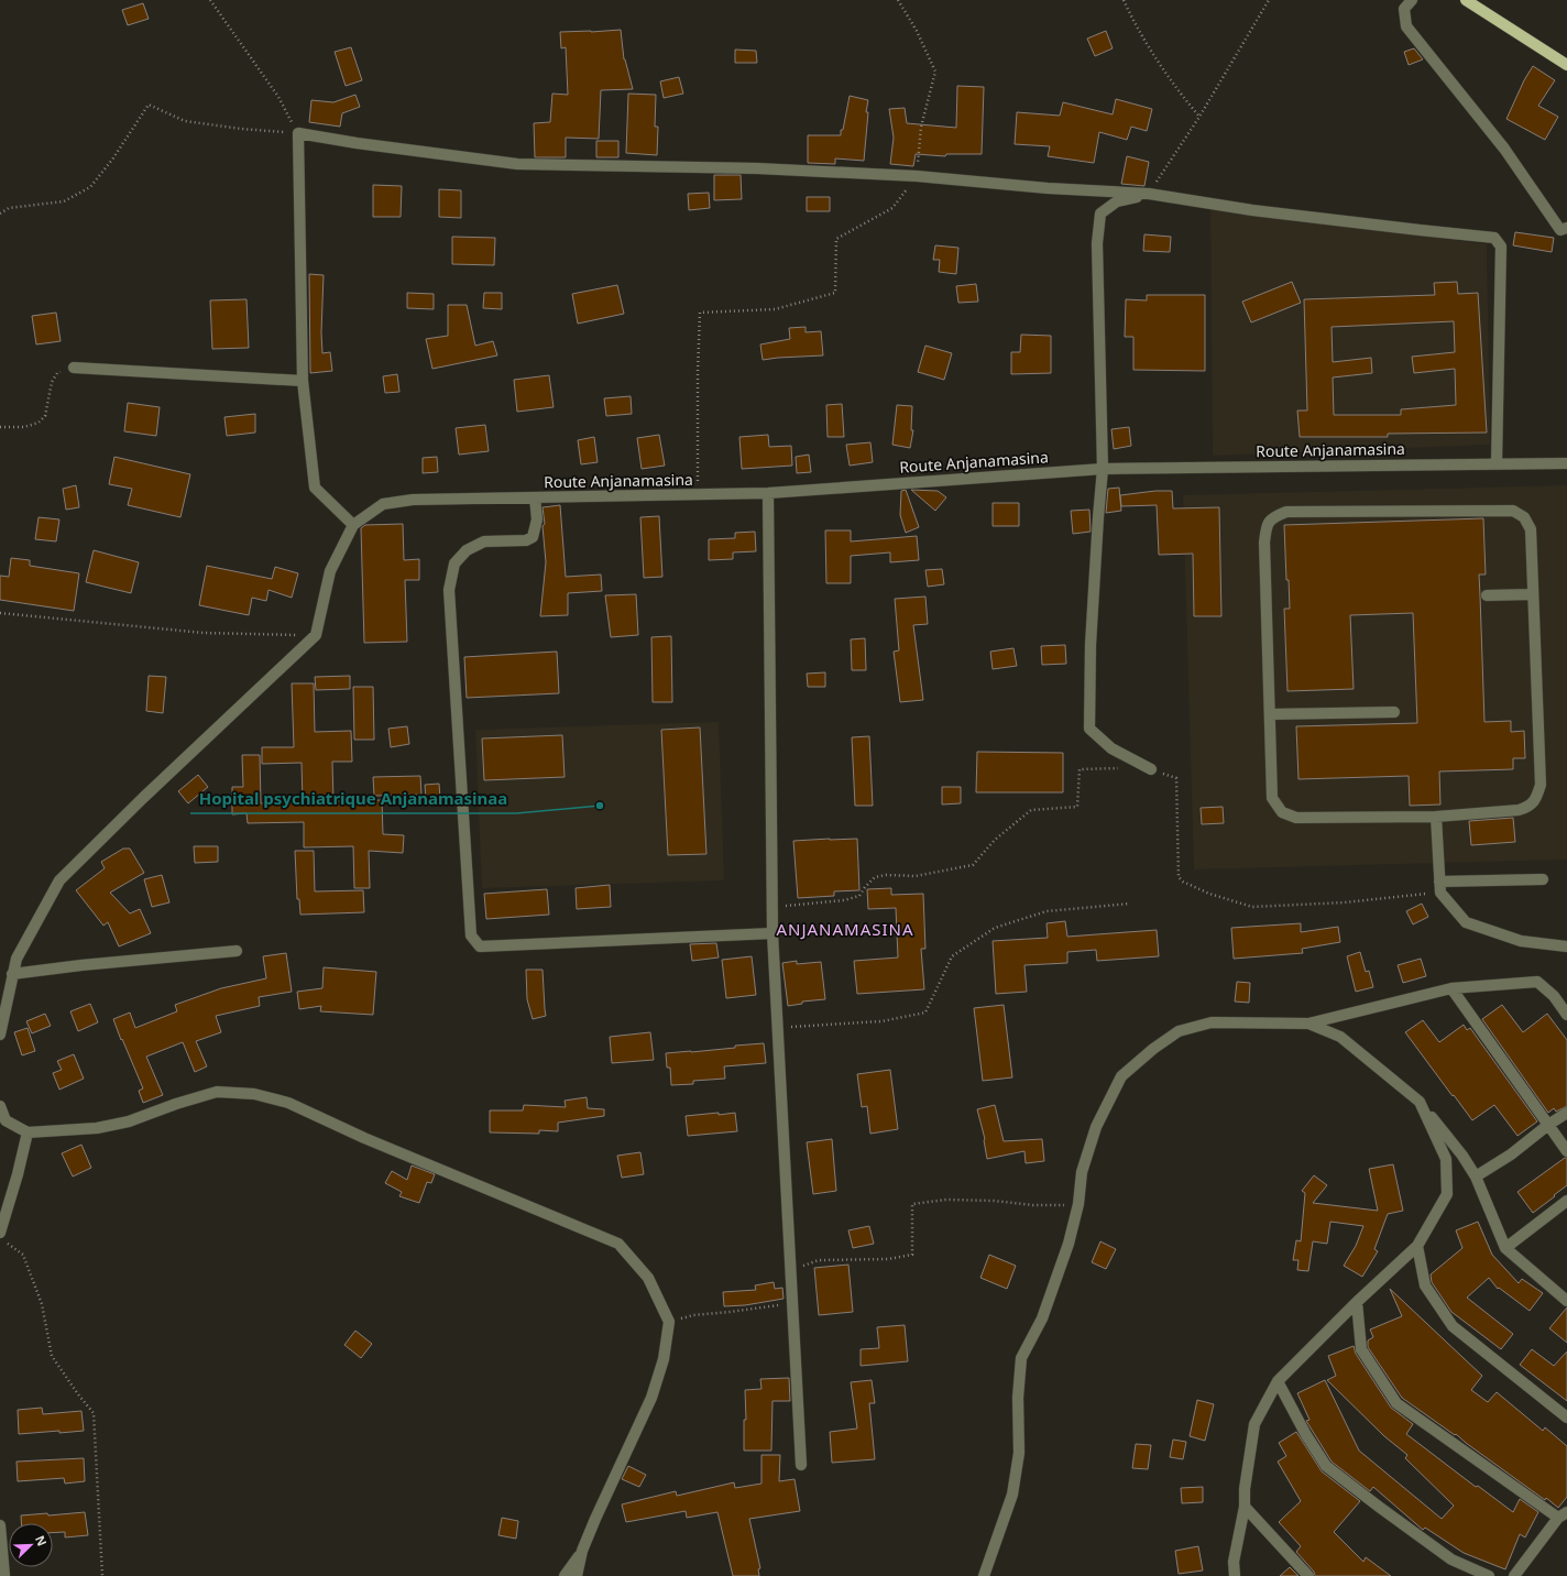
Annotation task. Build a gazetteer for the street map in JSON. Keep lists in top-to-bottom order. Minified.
{"streets":{"street":["Route Anjanamasina"]},"districts":["ANJANAMASINA"],"places":["Hopital psychiatrique Anjanamasinaa"],"north":"top right"}
